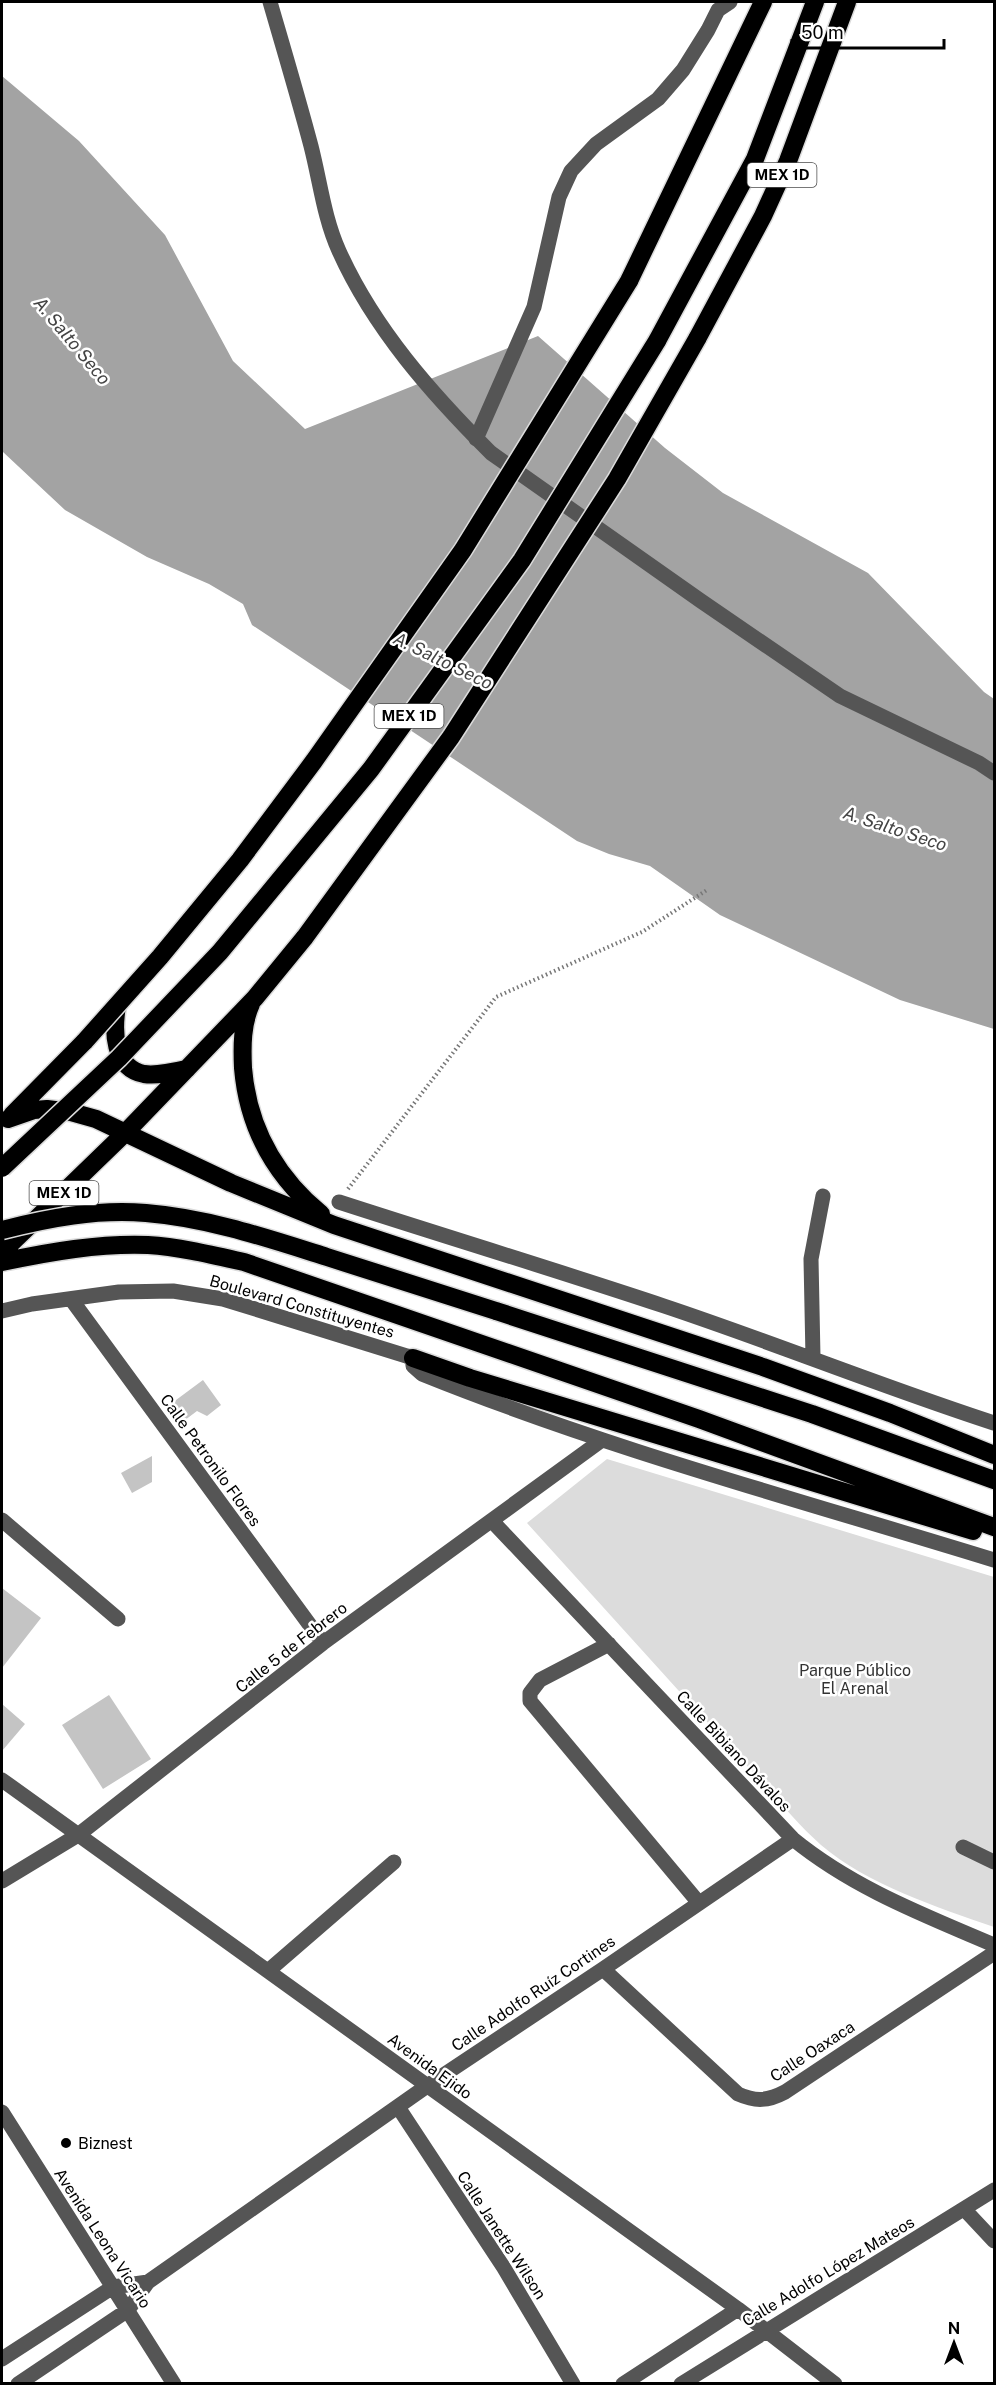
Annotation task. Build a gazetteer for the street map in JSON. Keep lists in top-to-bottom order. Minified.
{"streets":{"highway":["MEX 1D"],"street":["Boulevard Constituyentes","Calle Petronilo Flores","Calle 5 de Febrero","Calle Bibiano Dávalos","Calle Adolfo Ruíz Cortines","Calle Oaxaca","Avenida Ejido","Calle Janette Wilson","Avenida Leona Vicario","Calle Adolfo López Mateos"]},"crossings":[["Boulevard Constituyentes","Calle Petronilo Flores"],["Calle Petronilo Flores","Calle 5 de Febrero"],["Calle 5 de Febrero","Calle Bibiano Dávalos"],["Calle 5 de Febrero","Avenida Ejido"],["Calle Bibiano Dávalos","Calle Adolfo Ruíz Cortines"],["Calle Adolfo Ruíz Cortines","Calle Oaxaca"],["Calle Adolfo Ruíz Cortines","Avenida Ejido"],["Calle Adolfo Ruíz Cortines","Calle Janette Wilson"],["Calle Adolfo Ruíz Cortines","Avenida Leona Vicario"],["Avenida Ejido","Calle Adolfo López Mateos"]],"water":["A. Salto Seco"],"parks":["Parque Público El Arenal"],"places":["Biznest"],"scale_bar":"50 m","north":"top"}
